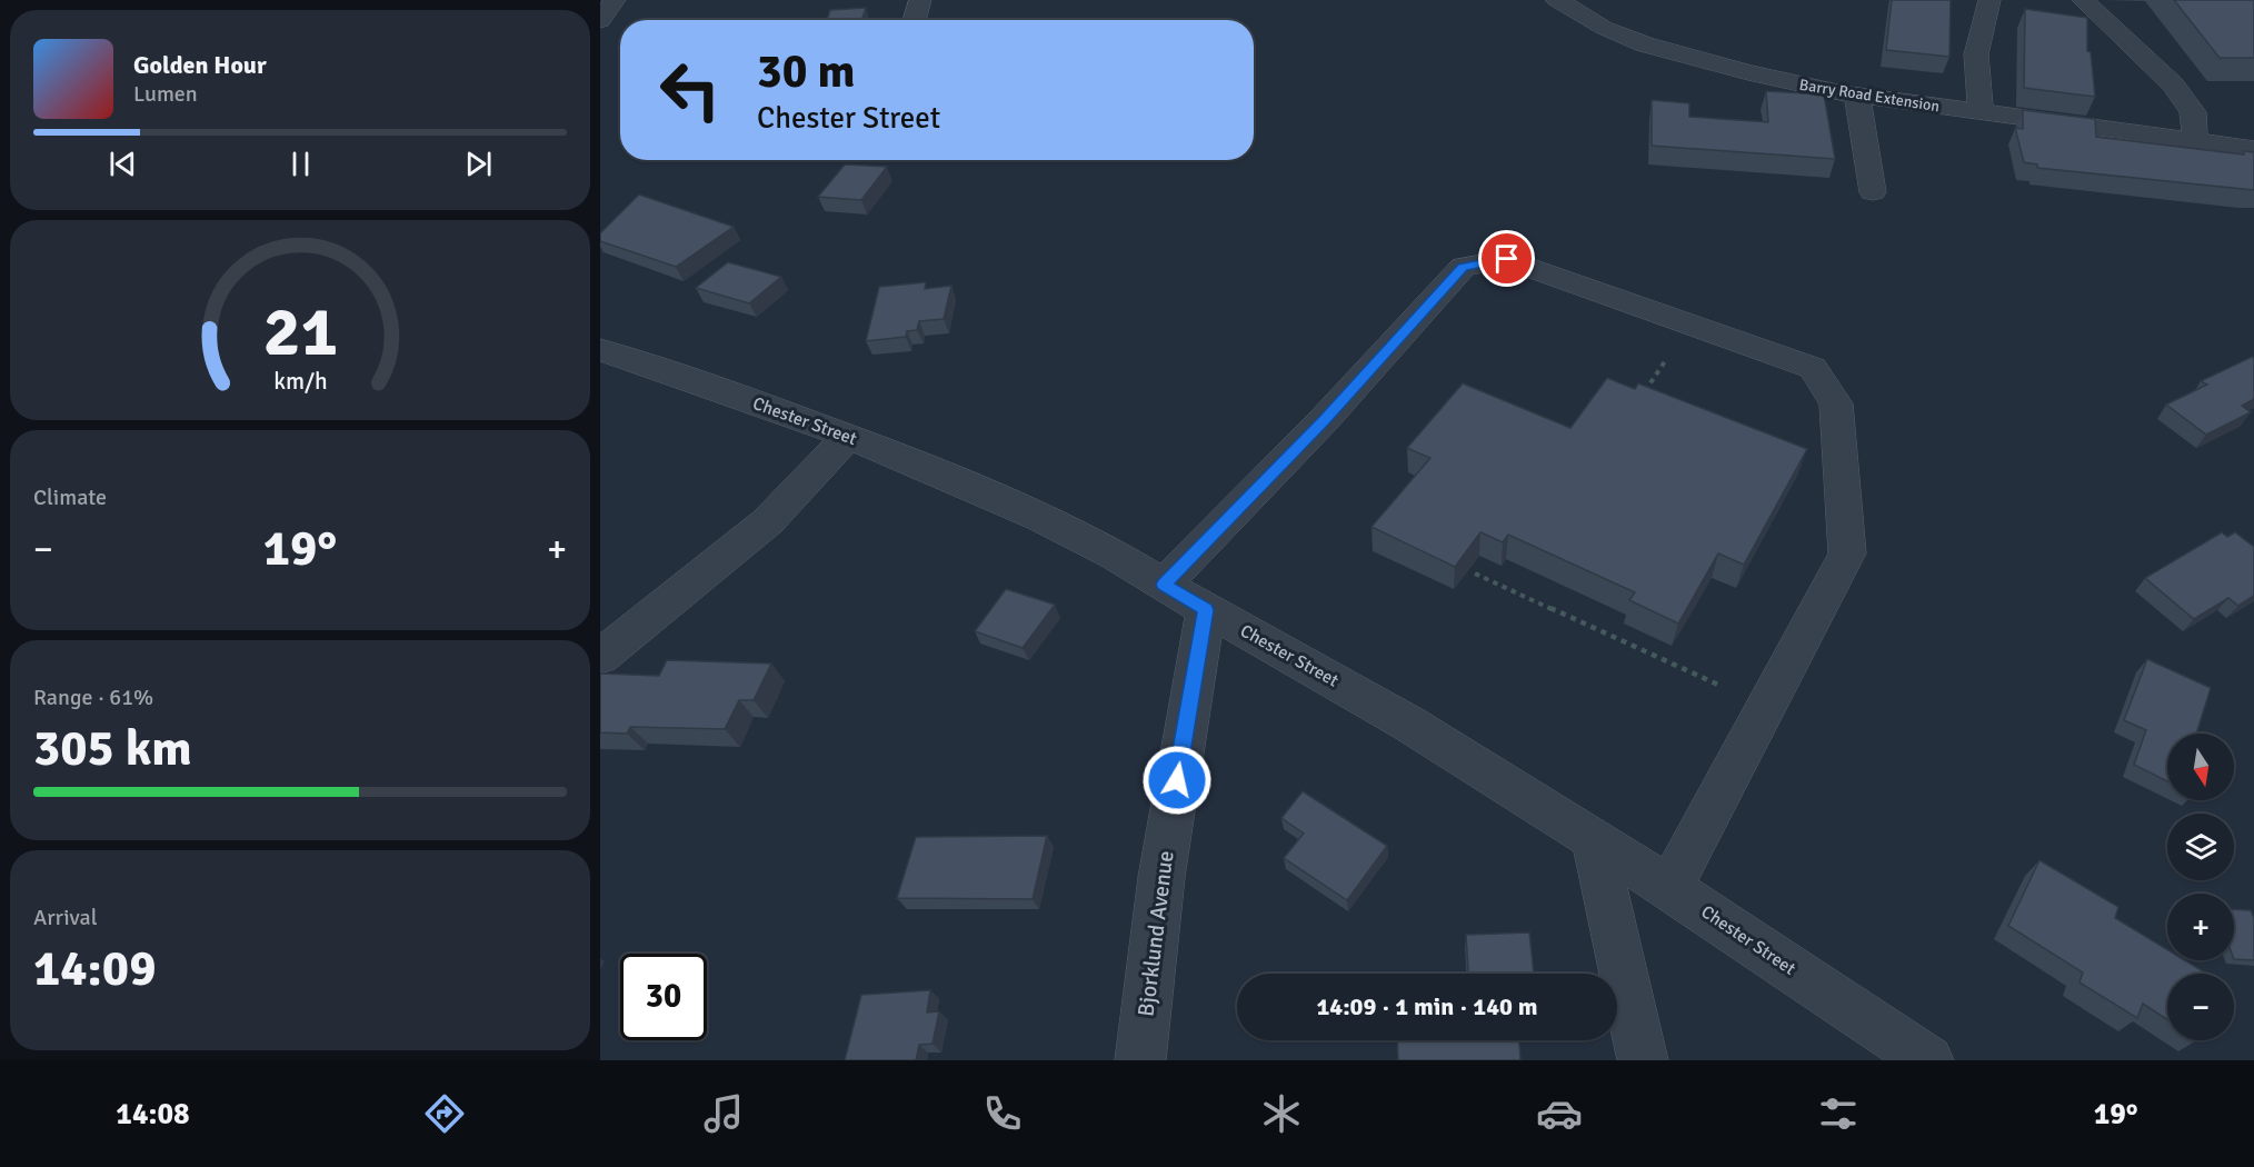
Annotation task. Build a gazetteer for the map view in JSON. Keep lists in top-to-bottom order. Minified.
{"streets":{"street":["Barry Road Extension","Chester Street","Bjorklund Avenue"]},"crossings":[["Chester Street","Bjorklund Avenue"]],"north":"bottom","page":{"turn":["30 m","Chester Street"],"song":["Golden Hour","Lumen"],"tile":["Climate",["Range · 61%","305 km"],["Arrival","14:09"]],"heat":["−","19°","+"],"map_buttons":["+","−"],"limit":"30","trip":"14:09 · 1 min · 140 m","tabs":["14:08","19°"],"gauge":["21","km/h"]}}
